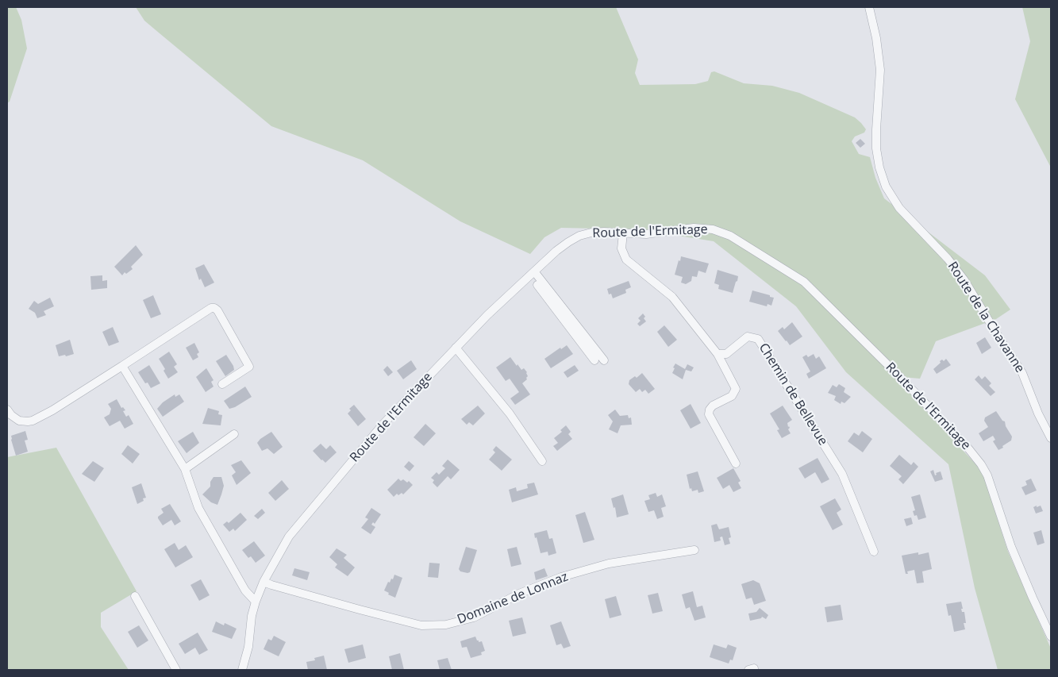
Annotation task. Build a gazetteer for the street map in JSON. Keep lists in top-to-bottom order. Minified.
{"streets":{"street":["Route de l'Ermitage","Route de la Chavanne","Chemin de Bellevue","Domaine de Lonnaz"]},"crossings":[["Route de l'Ermitage","Domaine de Lonnaz"]]}
